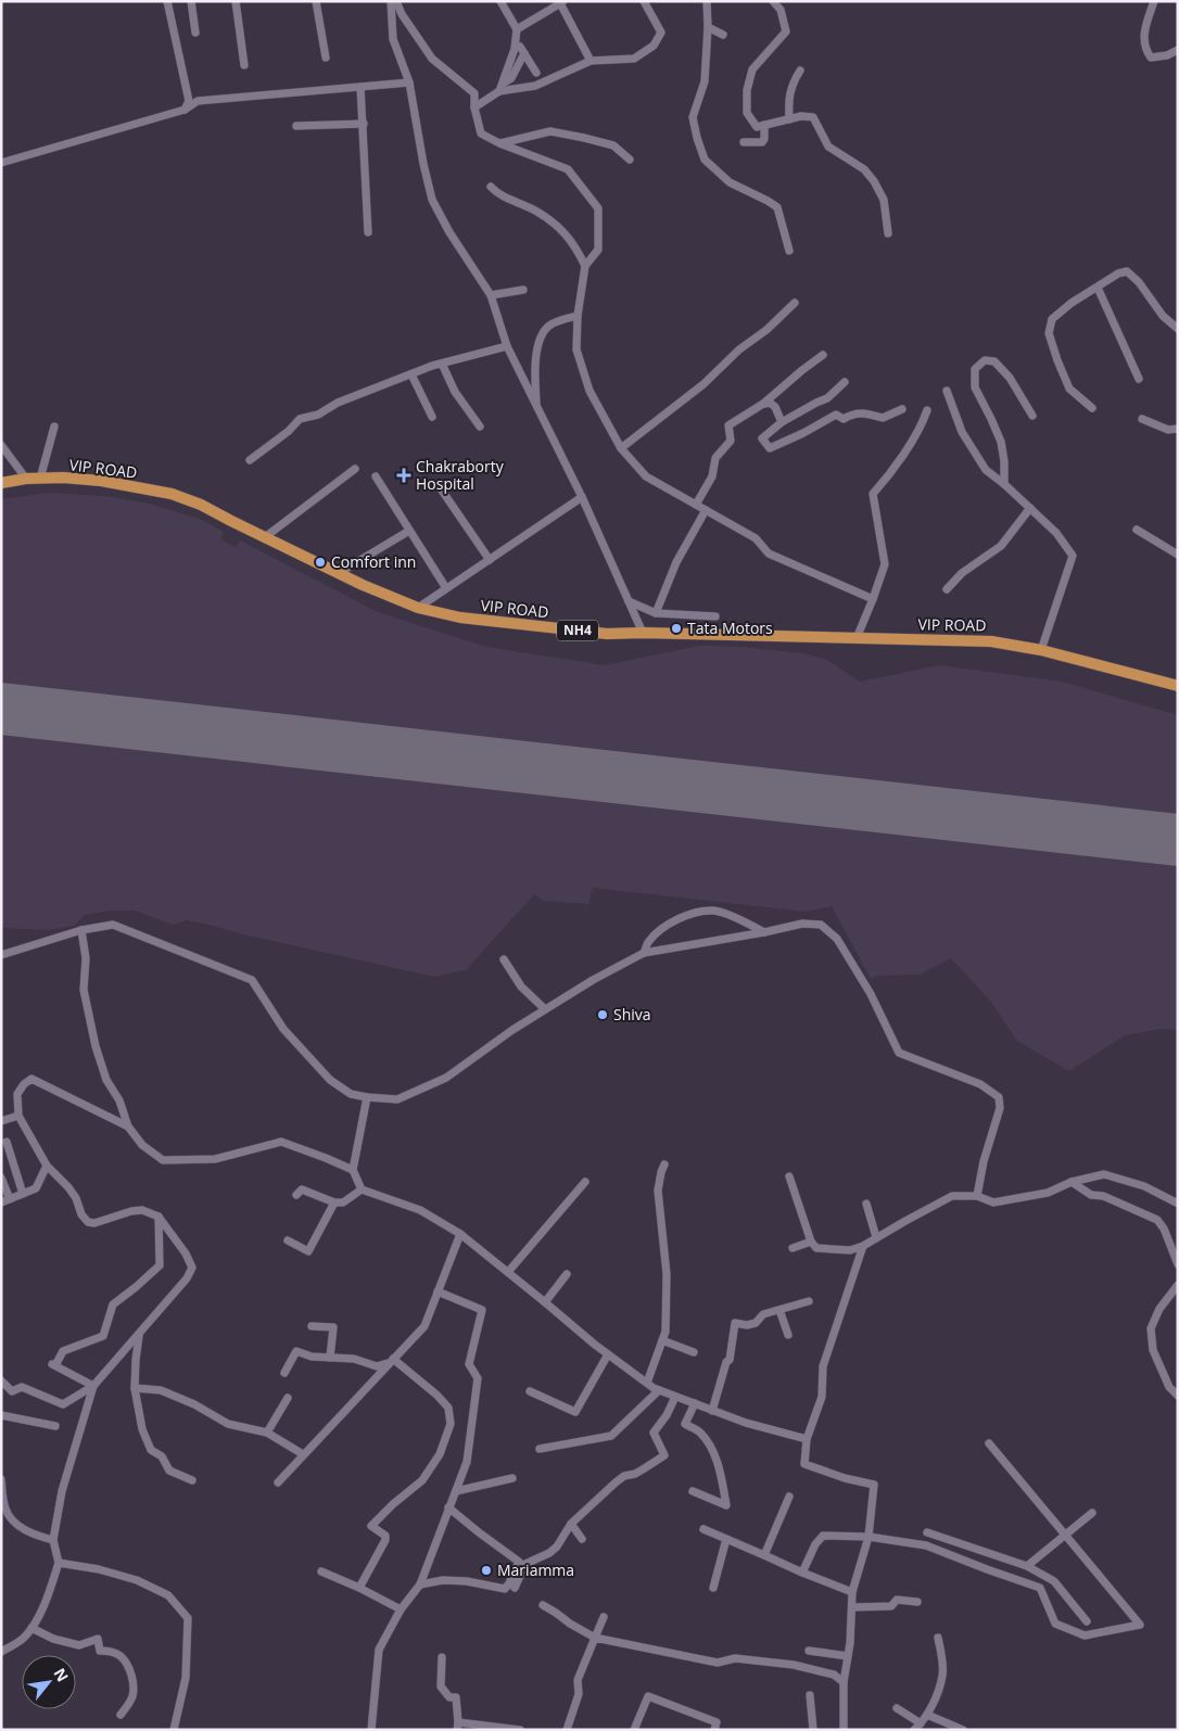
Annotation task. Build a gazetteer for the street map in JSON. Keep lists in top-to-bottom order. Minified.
{"streets":{"highway":["VIP ROAD","NH4"]},"places":{"health":["Chakraborty Hospital"],"other":["Comfort inn","Tata Motors","Shiva","Mariamma"]},"north":"top right"}
